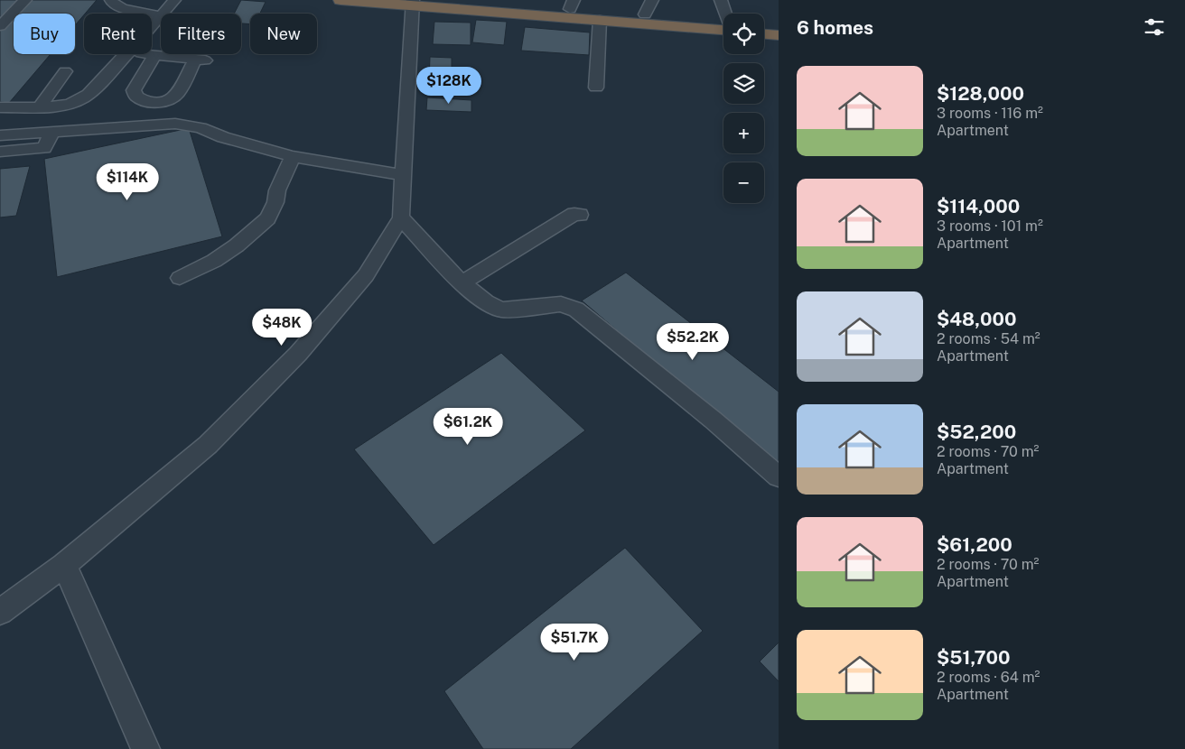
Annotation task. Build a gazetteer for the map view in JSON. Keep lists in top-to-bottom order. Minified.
{"page":{"heading":"6 homes","map_buttons":["+","−"],"chip":["Buy","Rent","Filters","New"],"list":[{"name":"$128,000","note":"3 rooms · 116 m² · Apartment"},{"name":"$114,000","note":"3 rooms · 101 m² · Apartment"},{"name":"$48,000","note":"2 rooms · 54 m² · Apartment"},{"name":"$52,200","note":"2 rooms · 70 m² · Apartment"},{"name":"$61,200","note":"2 rooms · 70 m² · Apartment"},{"name":"$51,700","note":"2 rooms · 64 m² · Apartment"}],"price":["$128K","$114K","$48K","$52.2K","$61.2K","$51.7K"]}}
